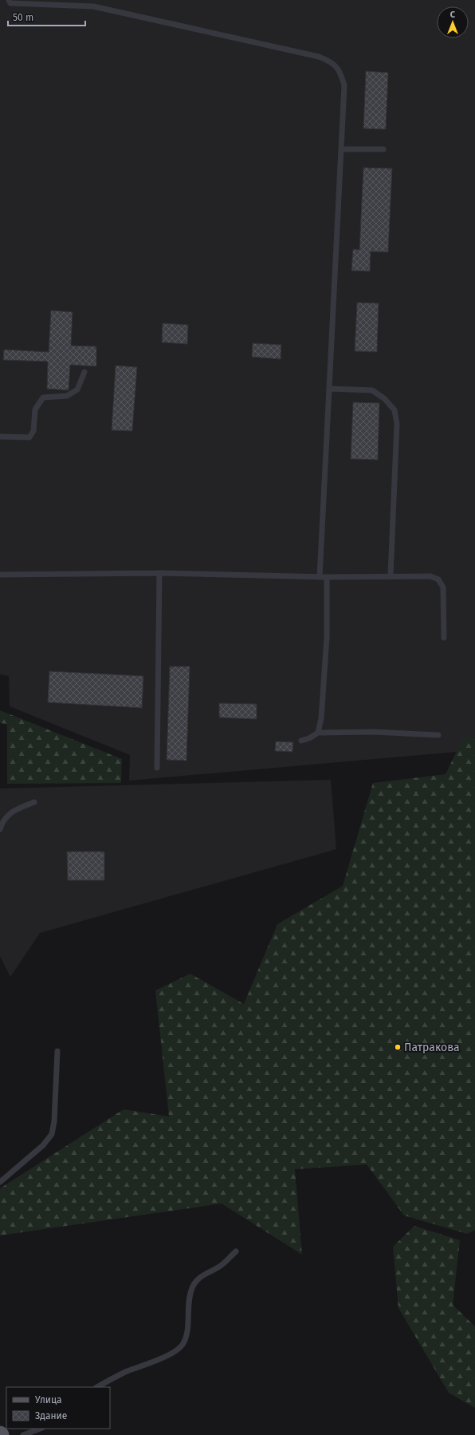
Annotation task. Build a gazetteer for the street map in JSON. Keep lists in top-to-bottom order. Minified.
{"places":["Патракова"],"legend":["Улица","Здание"],"scale_bar":"50 m","north":"top"}
